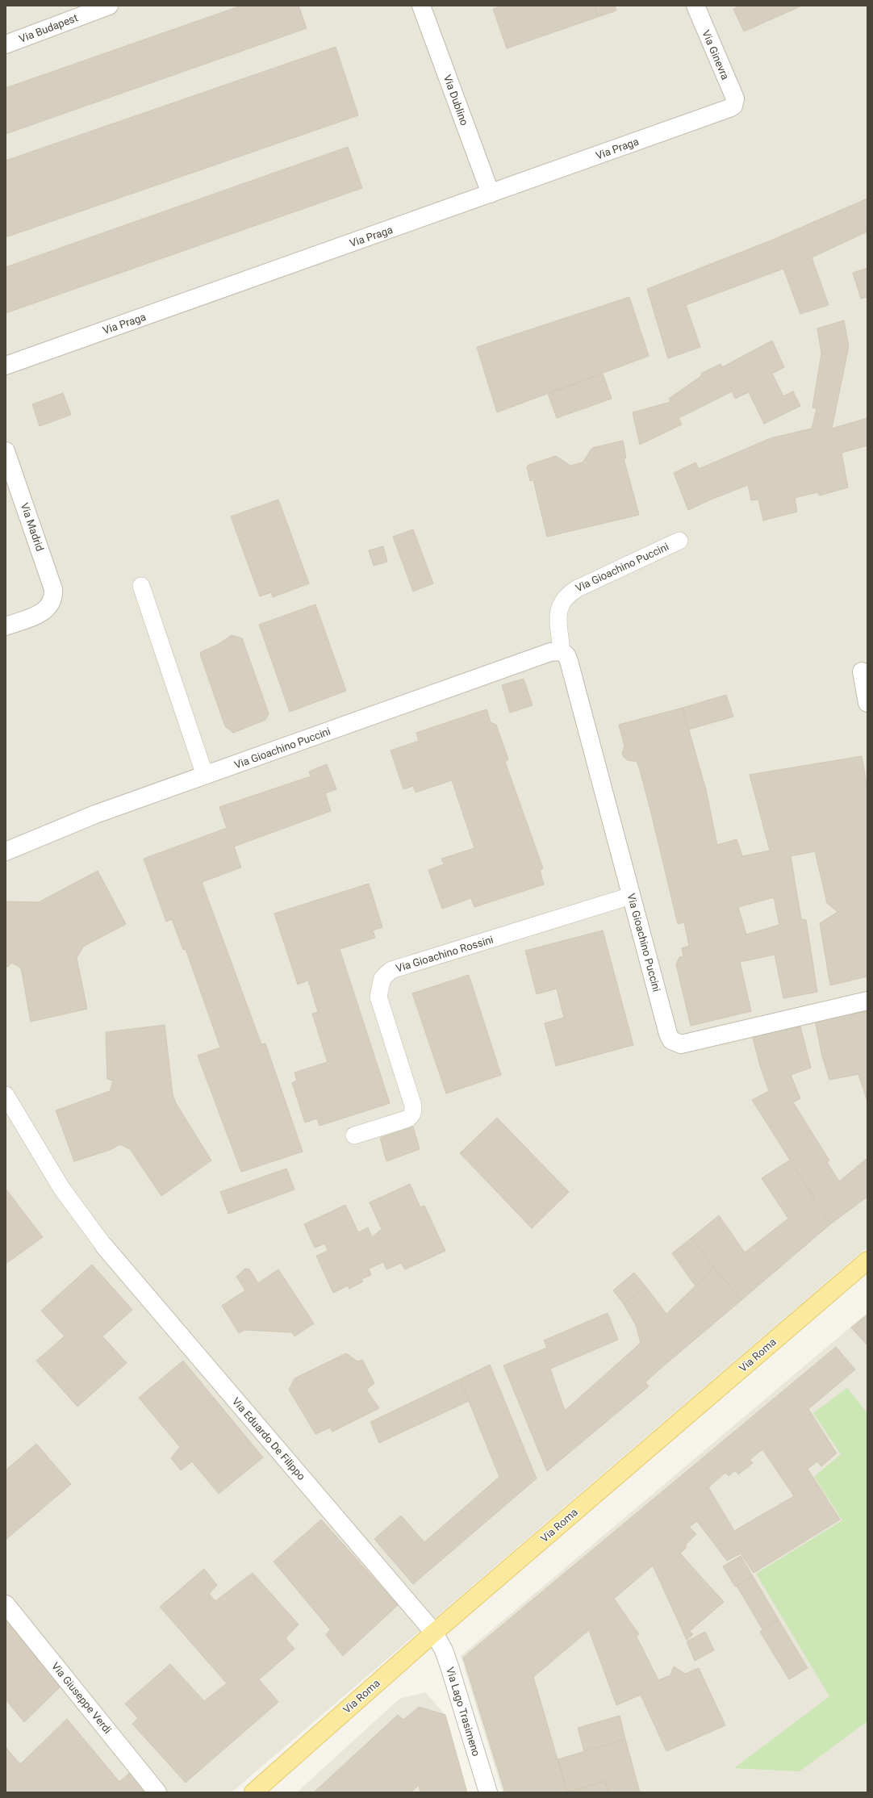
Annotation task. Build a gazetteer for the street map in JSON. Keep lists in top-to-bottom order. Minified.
{"streets":{"main road":["Via Roma"],"street":["Via Budapest","Via Ginevra","Via Dublino","Via Praga","Via Madrid","Via Gioachino Puccini","Via Eduardo De Filippo","Via Giuseppe Verdi","Via Lago Trasimeno"],"lane":["Via Gioachino Rossini"]},"crossings":[["Via Ginevra","Via Praga"],["Via Dublino","Via Praga"],["Via Gioachino Puccini","Via Gioachino Rossini"],["Via Roma","Via Eduardo De Filippo"],["Via Roma","Via Lago Trasimeno"],["Via Eduardo De Filippo","Via Lago Trasimeno"]]}
